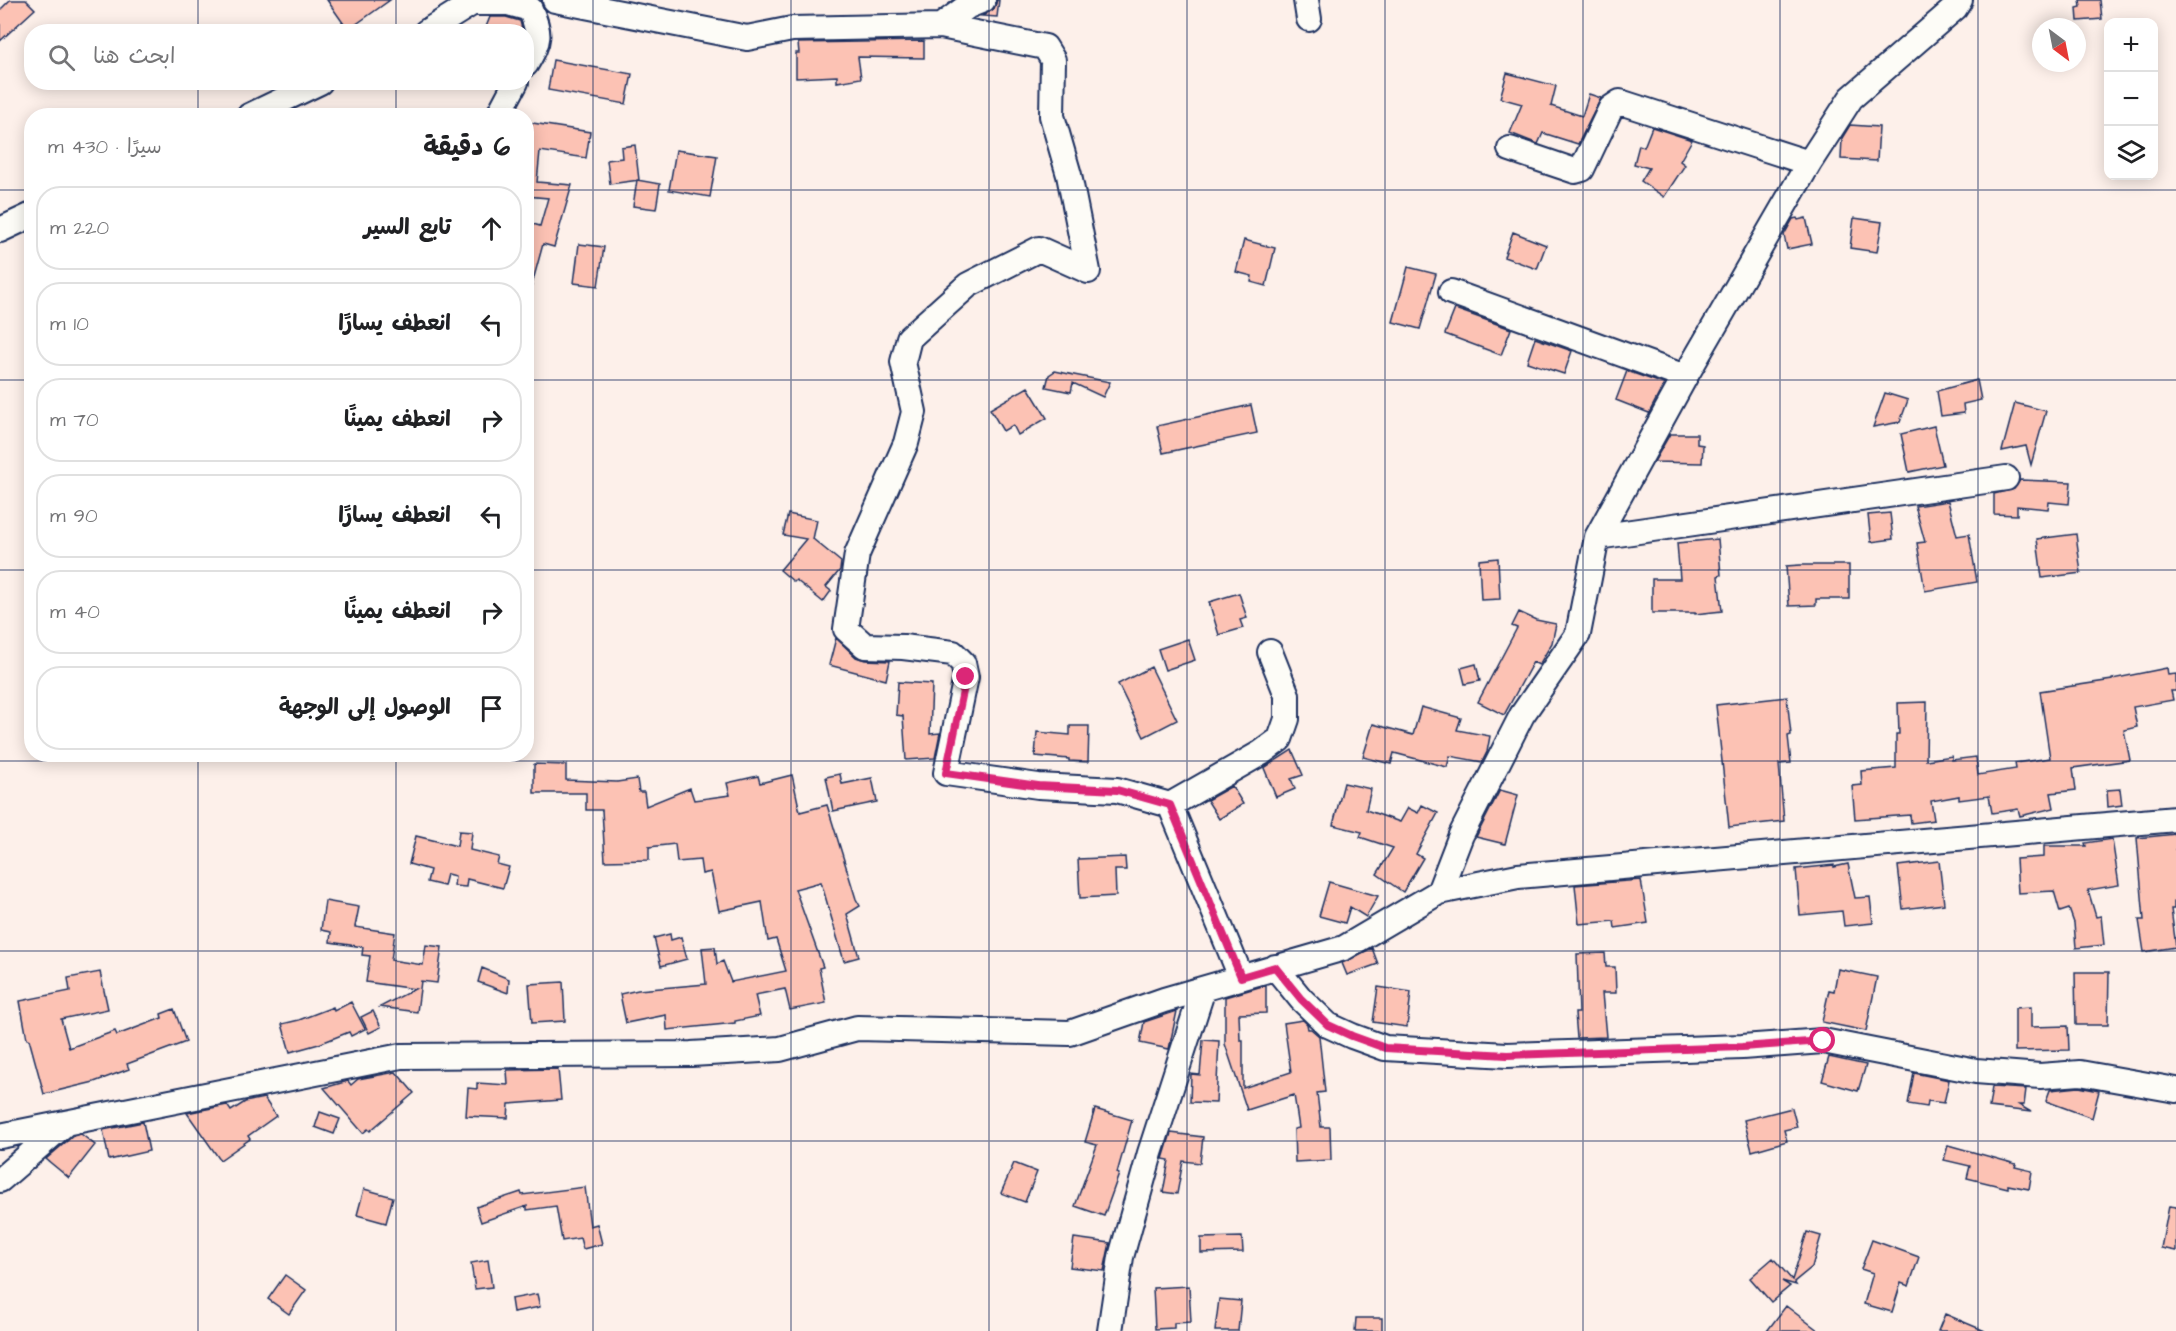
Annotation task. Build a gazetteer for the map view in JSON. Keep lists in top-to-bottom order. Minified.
{"north":"bottom right","page":{"map_buttons":["+","−"],"search":"ابحث هنا","heading":["6 دقيقة","سيرًا · 430 m"],"list":[["تابع السير","220 m"],["انعطف يسارًا","10 m"],["انعطف يمينًا","70 m"],["انعطف يسارًا","90 m"],["انعطف يمينًا","40 m"],"الوصول إلى الوجهة"]}}
